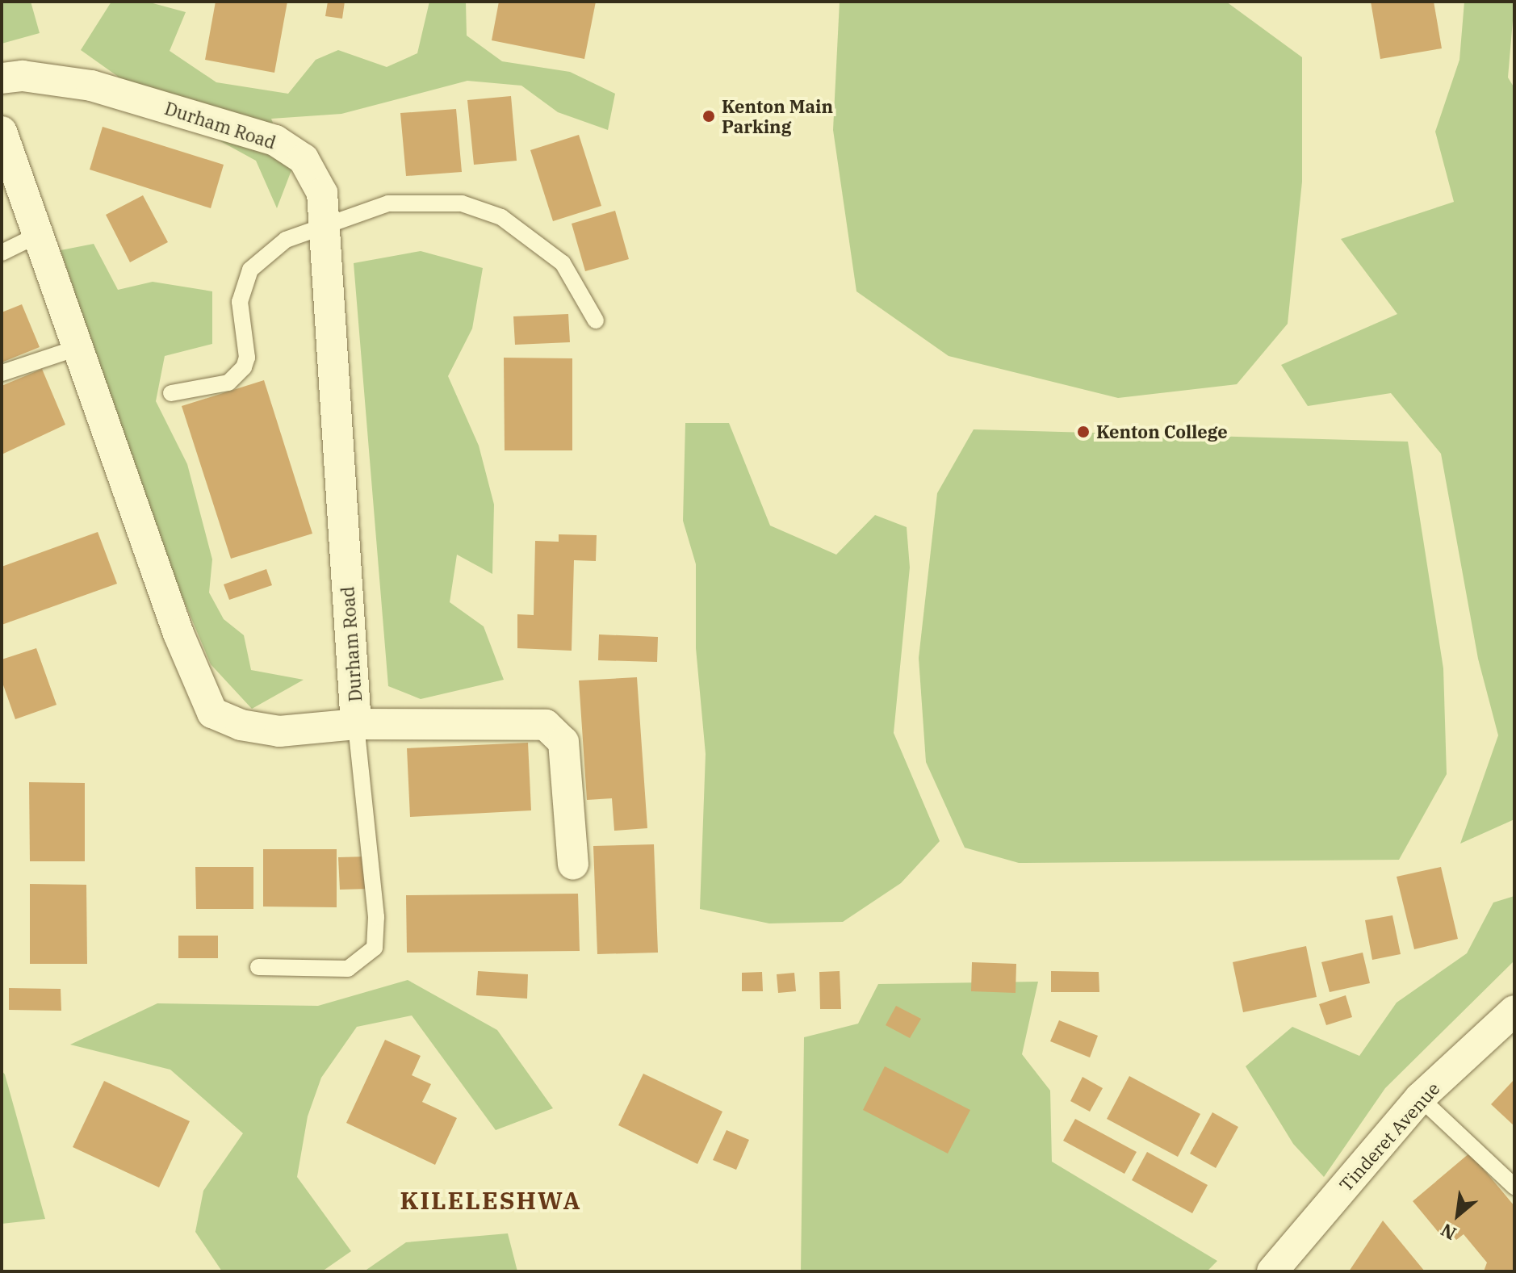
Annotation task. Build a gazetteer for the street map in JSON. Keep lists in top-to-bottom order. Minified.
{"streets":{"street":["Durham Road","Tinderet Avenue"]},"districts":["KILELESHWA"],"places":["Kenton Main Parking","Kenton College"],"north":"bottom left"}
